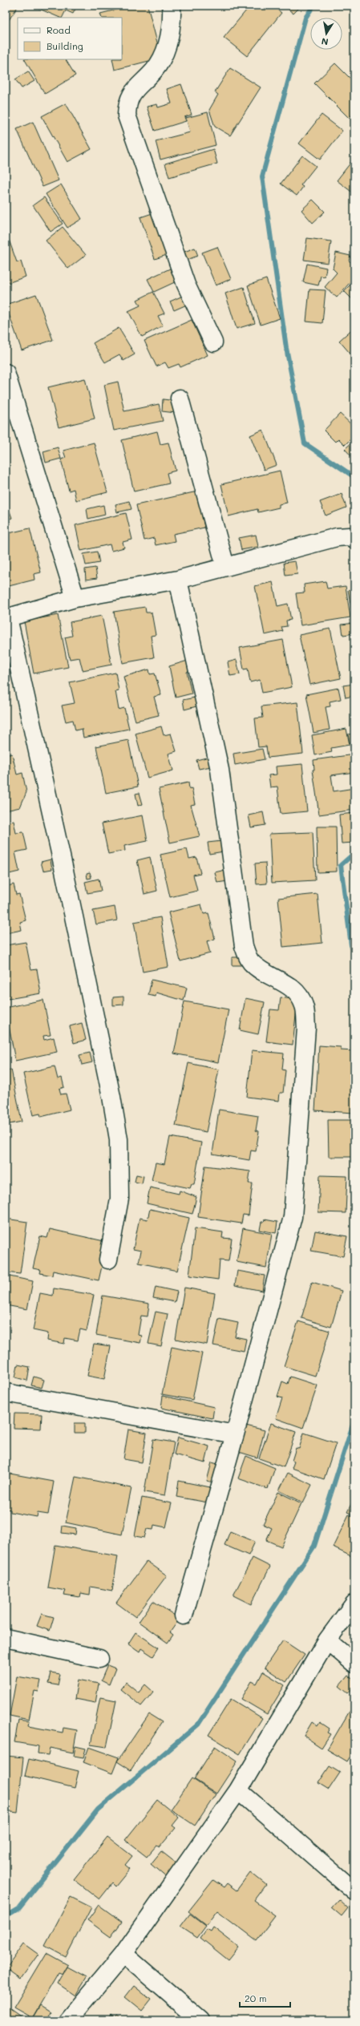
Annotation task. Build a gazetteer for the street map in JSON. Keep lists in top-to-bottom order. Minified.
{"legend":["Road","Building"],"scale_bar":"20 m","north":"bottom"}
